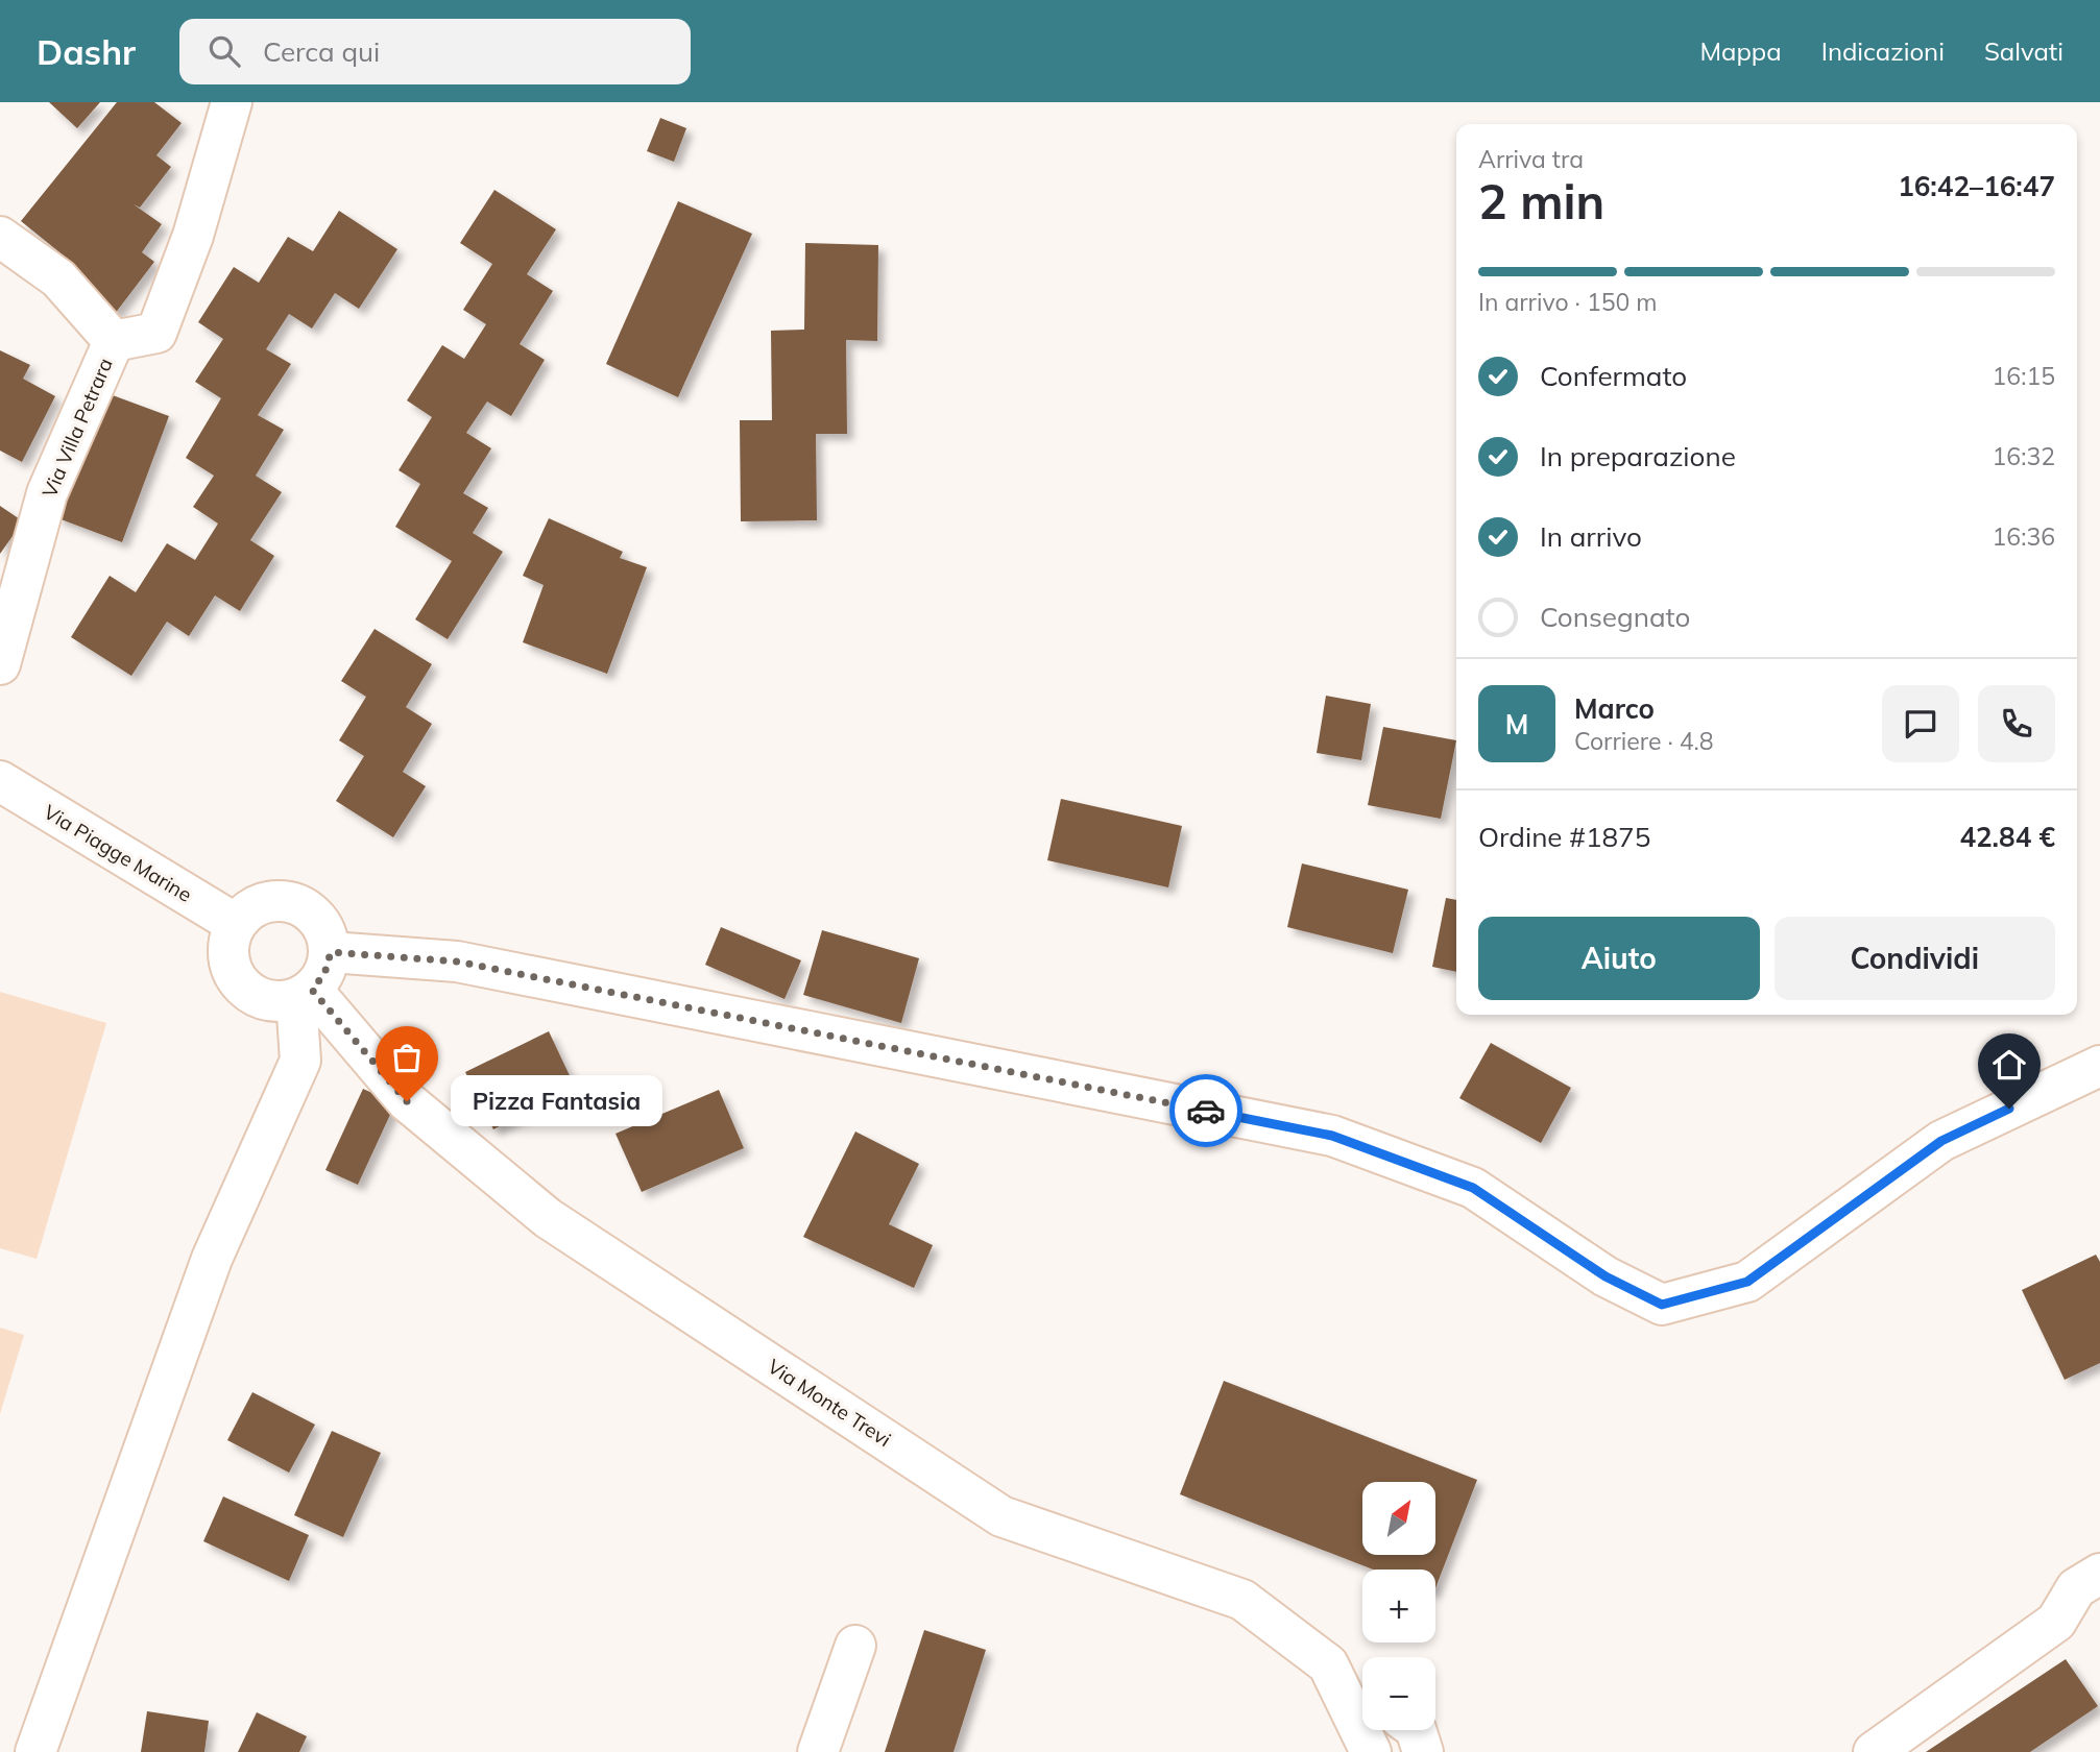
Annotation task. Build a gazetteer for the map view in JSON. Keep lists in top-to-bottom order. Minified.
{"streets":{"street":["Via Villa Petrara","Via Piagge Marine","Via Monte Trevi"]},"crossings":[["Via Piagge Marine","Via Monte Trevi"]],"places":["Pizza Fantasia"],"north":"top right","page":{"header":"Dashr","search":"Cerca qui","nav":["Mappa","Indicazioni","Salvati"],"heading":["2 min","Arriva tra","16:42–16:47"],"panel":["Marco","Corriere · 4.8","Ordine #1875","42.84 €"],"bar":"In arrivo · 150 m","list":[["Confermato","16:15"],["In preparazione","16:32"],["In arrivo","16:36"],"Consegnato"],"round":"M","buttons":["Aiuto","Condividi"],"bubble":"Pizza Fantasia","map_buttons":["+","−"]}}
